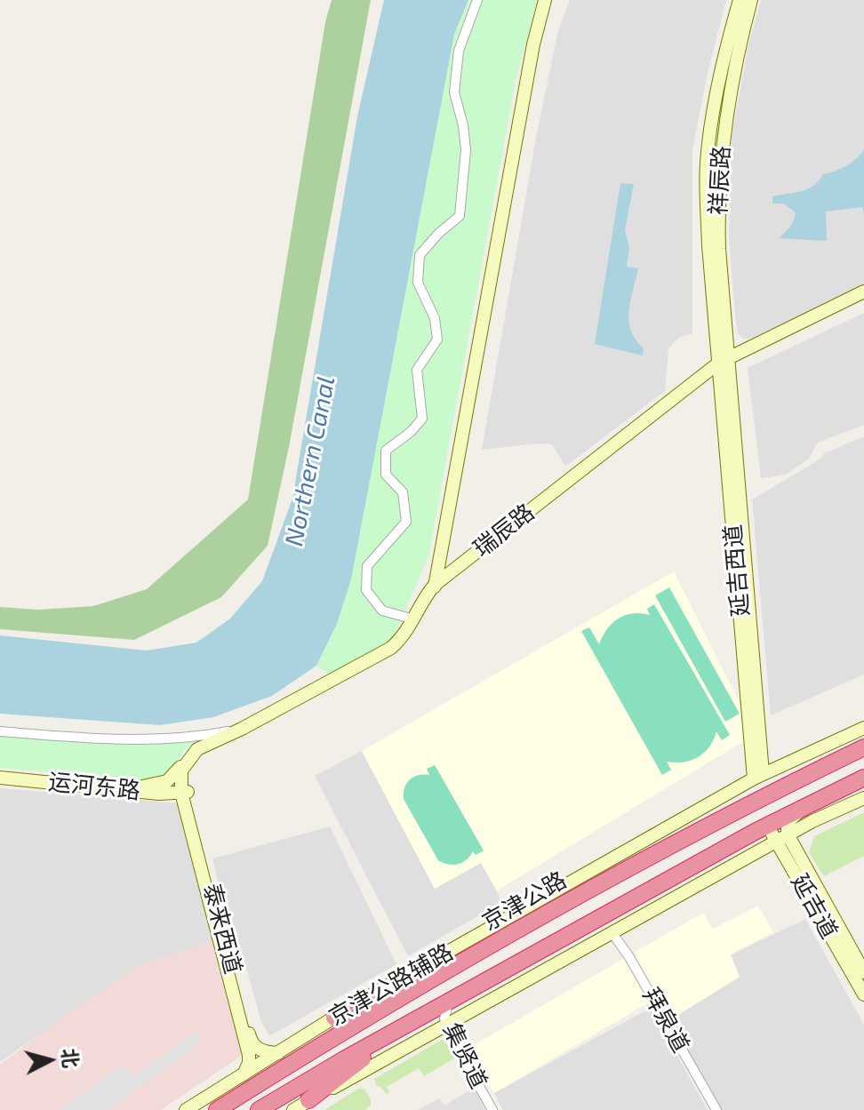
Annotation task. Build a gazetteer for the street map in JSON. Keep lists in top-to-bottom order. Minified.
{"streets":{"highway":["京津公路"],"street":["祥辰路","瑞辰路","延吉西道","运河东路","延吉道","泰来西道","京津公路辅路","拜泉道","集贤道"]},"crossings":[["祥辰路","瑞辰路"],["祥辰路","延吉西道"],["瑞辰路","延吉西道"],["瑞辰路","运河东路"],["瑞辰路","泰来西道"],["延吉西道","京津公路辅路"],["运河东路","泰来西道"],["泰来西道","京津公路辅路"]],"water":["Northern Canal"],"north":"right"}
